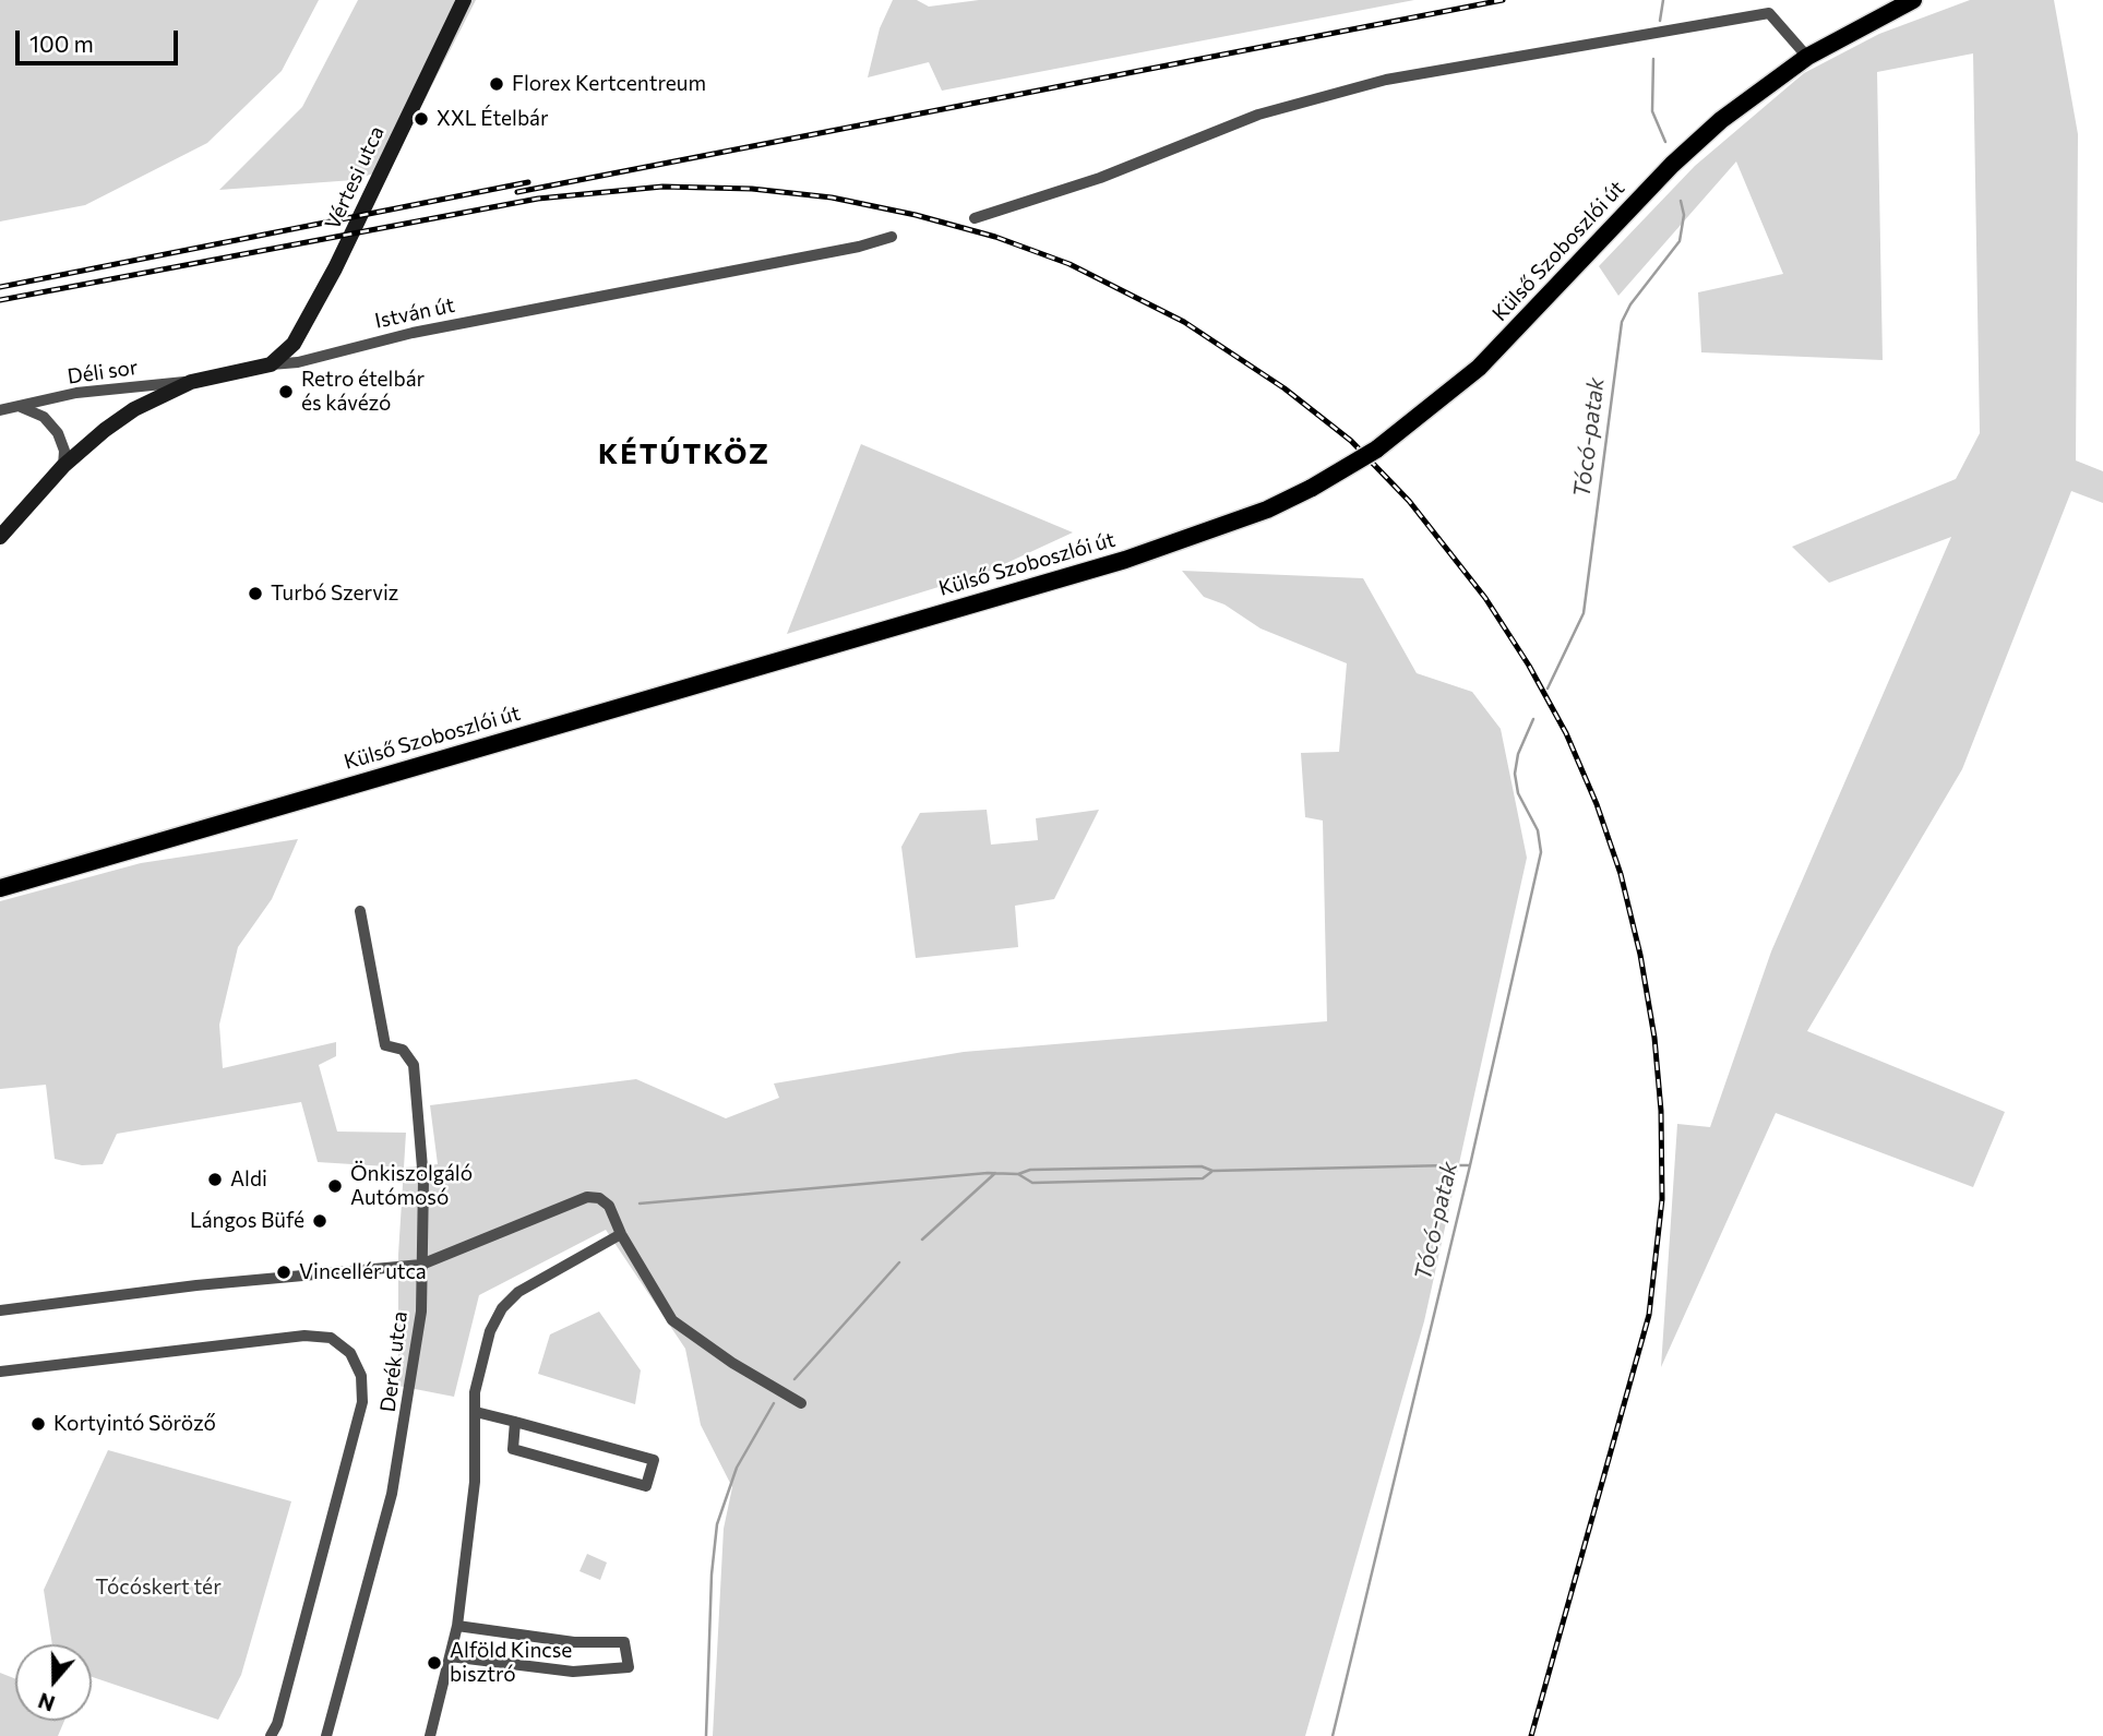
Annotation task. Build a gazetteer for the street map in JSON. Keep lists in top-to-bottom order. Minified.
{"streets":{"main road":["Külső Szoboszlói út"],"street":["Vértesi utca","István út","Déli sor","Derék utca"]},"crossings":[["Vértesi utca","István út"],["István út","Déli sor"]],"districts":["KÉTÚTKÖZ"],"water":["Tócó-patak"],"parks":["Tócóskert tér"],"places":["Florex Kertcentreum","XXL Ételbár","Retro ételbár és kávézó","Turbó Szerviz","Aldi","Önkiszolgáló Autómosó","Lángos Büfé","Vincellér utca","Kortyintó Söröző","Alföld Kincse bisztró"],"scale_bar":"100 m","north":"bottom"}
